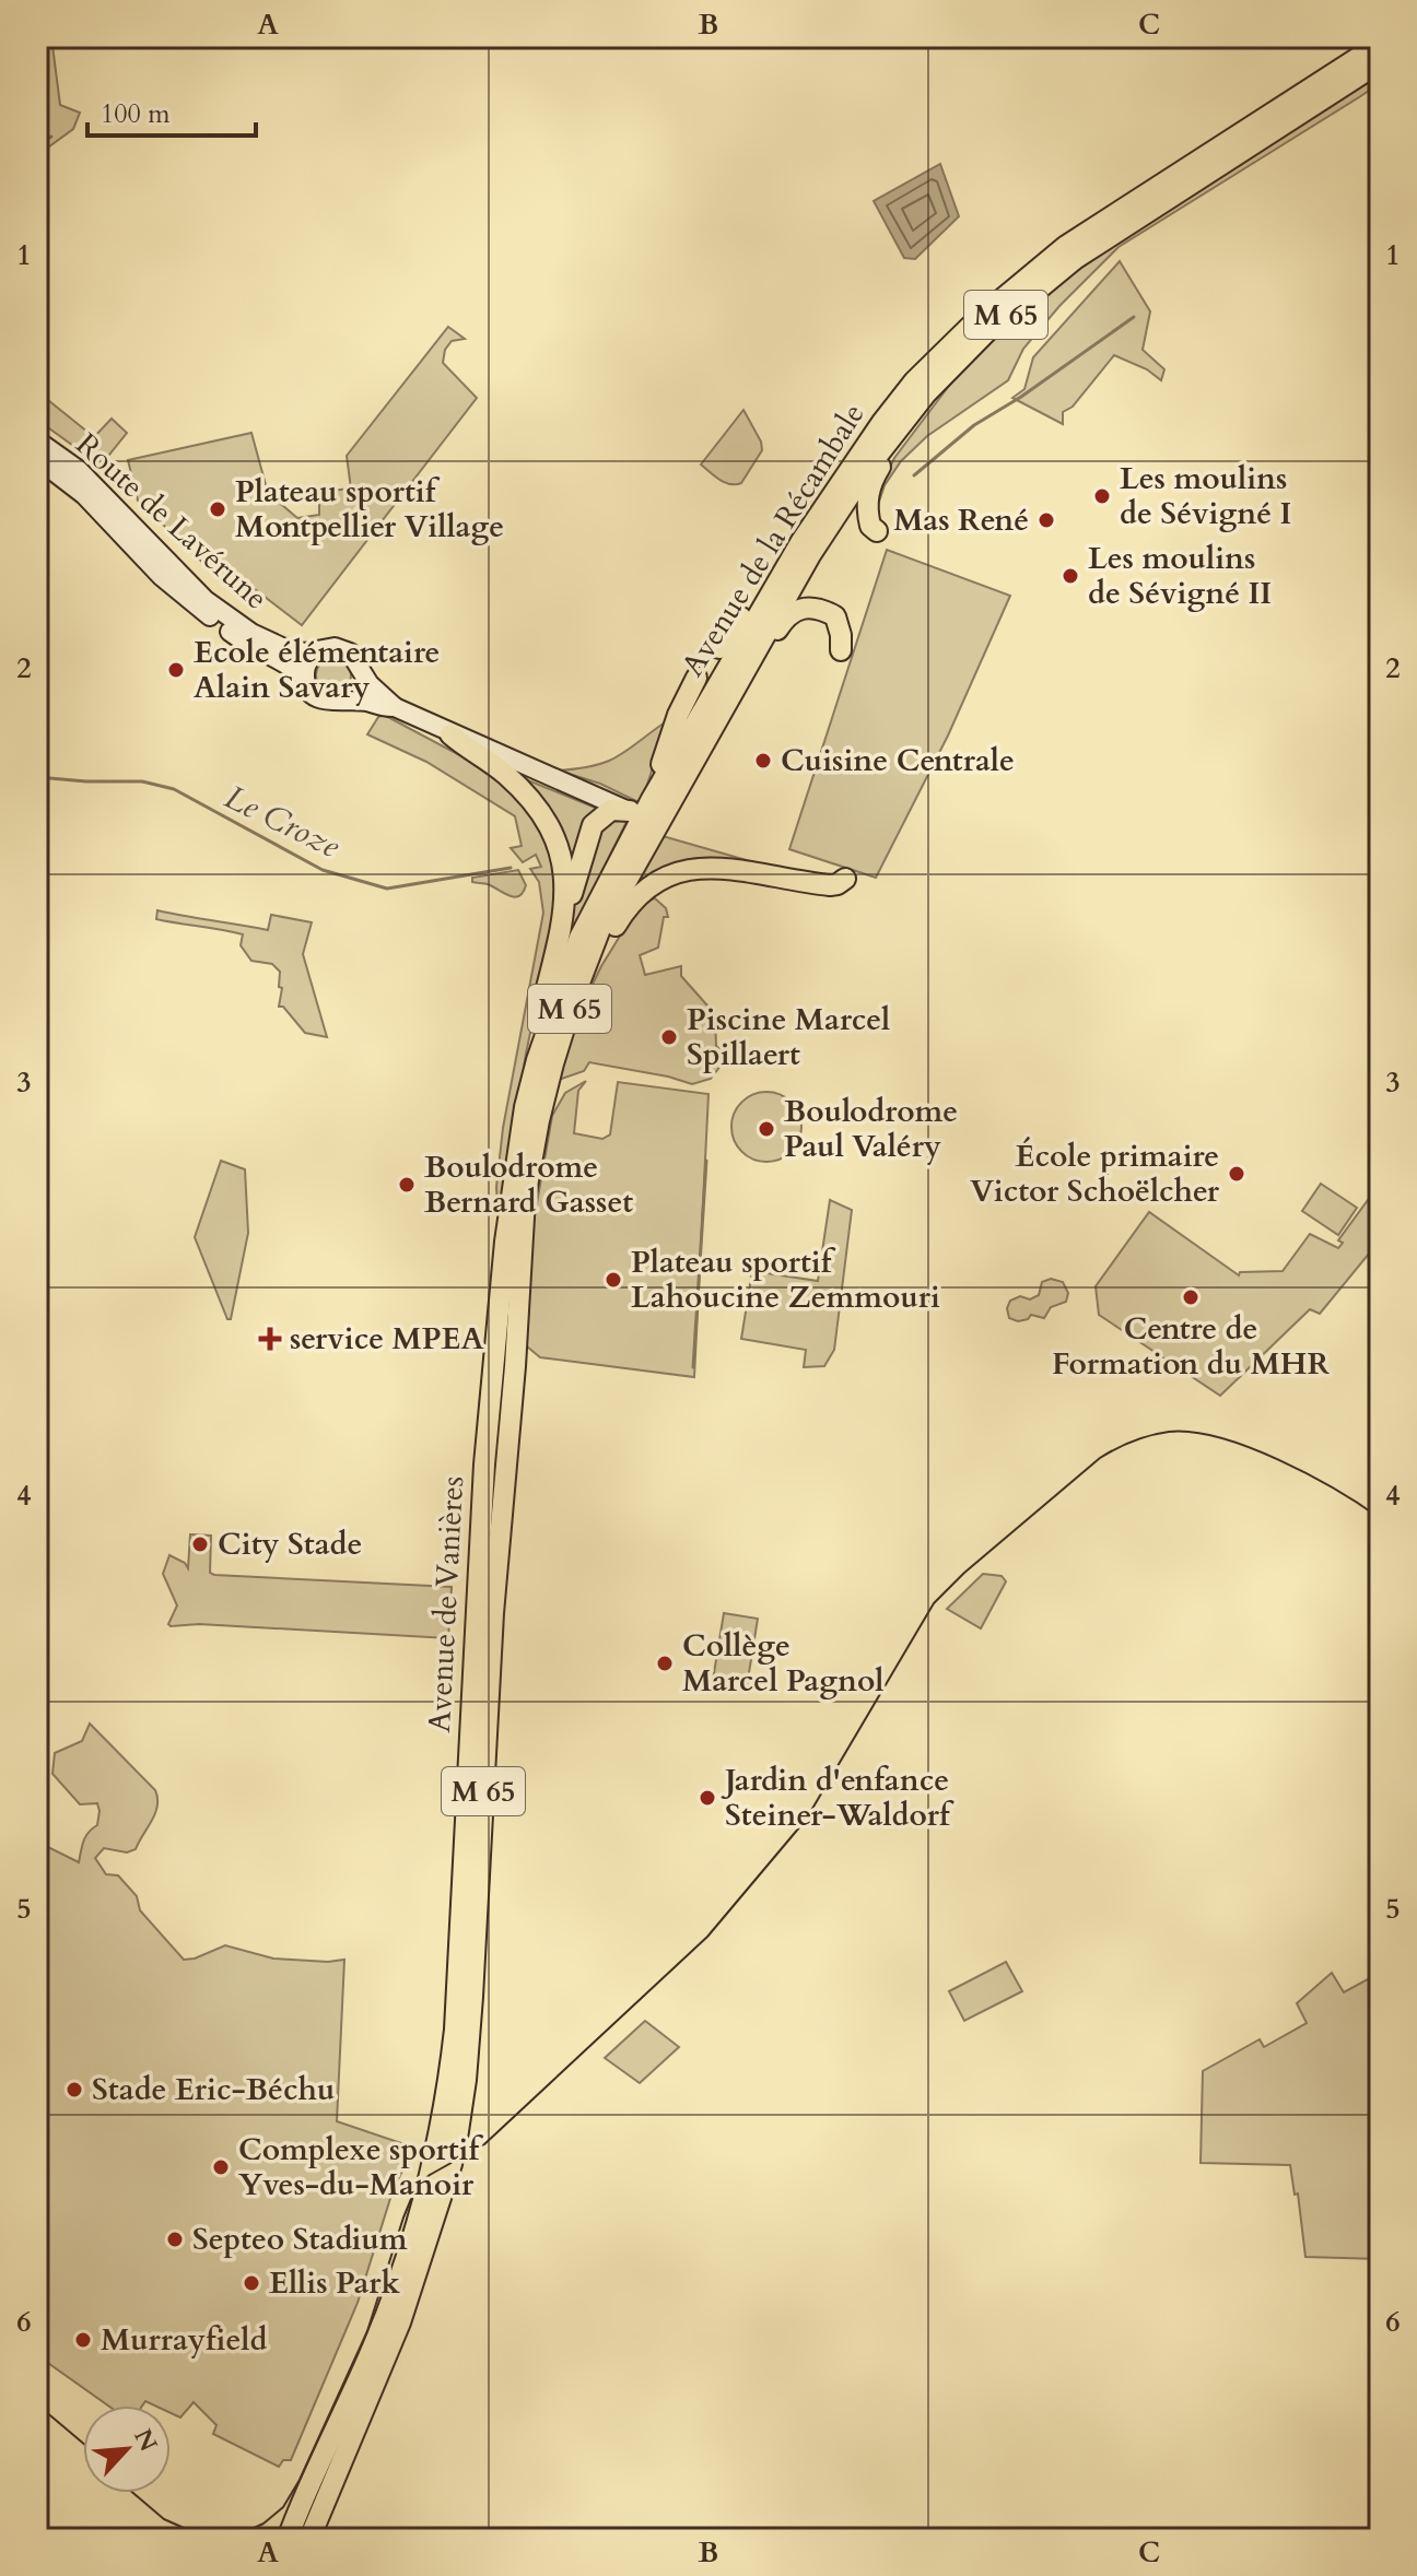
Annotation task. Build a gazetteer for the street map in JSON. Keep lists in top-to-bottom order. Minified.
{"streets":{"main road":["M 65","Route de Lavérune","Avenue de la Récambale","Avenue de Vanières"]},"crossings":[["M 65","Avenue de la Récambale"],["M 65","Avenue de Vanières"],["Avenue de la Récambale","Avenue de Vanières"]],"water":["Le Croze"],"places":{"other":["Les moulins de Sévigné I","Plateau sportif Montpellier Village","Mas René","Les moulins de Sévigné II","Ecole élémentaire Alain Savary","Cuisine Centrale","Piscine Marcel Spillaert","Boulodrome Paul Valéry","École primaire Victor Schoëlcher","Boulodrome Bernard Gasset","Plateau sportif Lahoucine Zemmouri","Centre de Formation du MHR","City Stade","Collège Marcel Pagnol","Jardin d'enfance Steiner-Waldorf","Stade Eric-Béchu","Complexe sportif Yves-du-Manoir","Septeo Stadium","Ellis Park","Murrayfield"],"health":["service MPEA"]},"scale_bar":"100 m","north":"top right","grid":{"columns":["A","B","C"],"rows":["1","2","3","4","5","6"]}}
